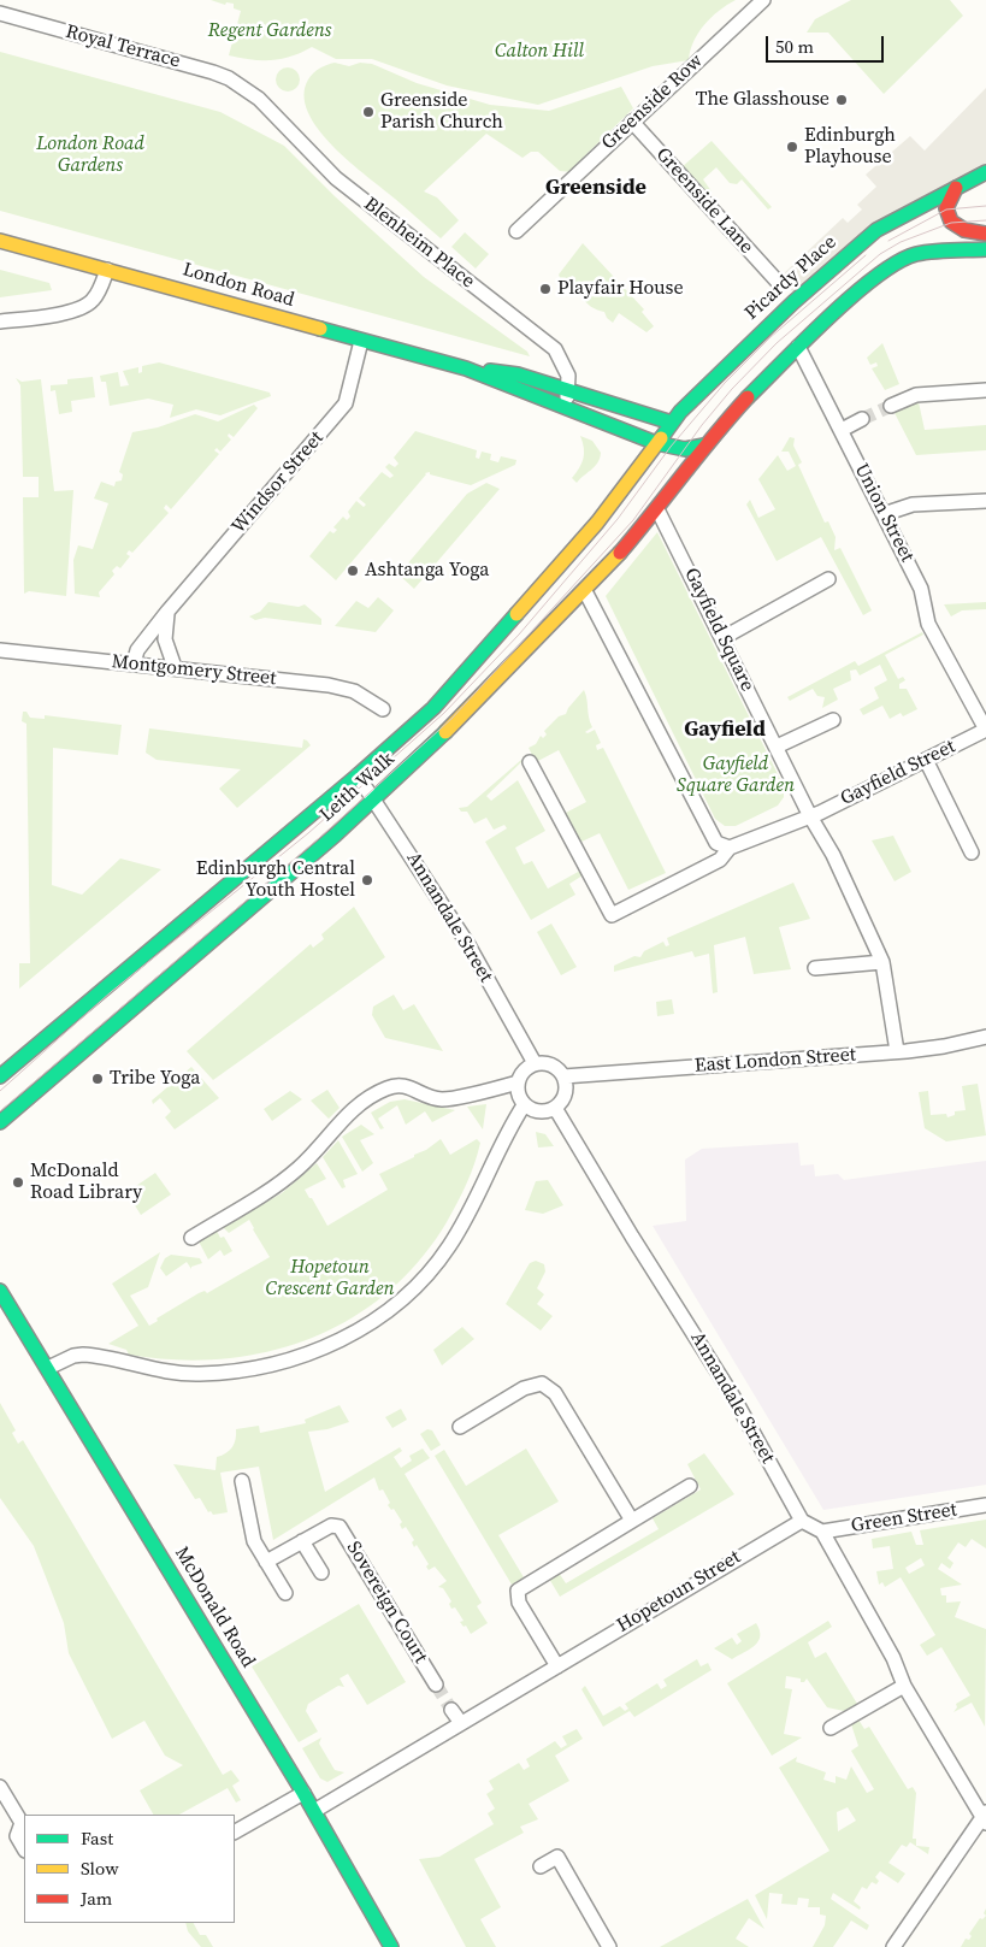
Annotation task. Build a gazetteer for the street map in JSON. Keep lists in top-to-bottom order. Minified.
{"streets":{"main road":["Picardy Place","London Road","Leith Walk","McDonald Road"],"street":["Royal Terrace","Greenside Row","Greenside Lane","Blenheim Place","Windsor Street","Union Street","Gayfield Square","Montgomery Street","Gayfield Street","Annandale Street","East London Street","Green Street","Hopetoun Street","Sovereign Court"]},"crossings":[["Royal Terrace","Blenheim Place"],["Greenside Row","Greenside Lane"],["Blenheim Place","London Road"],["Picardy Place","London Road"],["Picardy Place","Leith Walk"],["London Road","Windsor Street"],["London Road","Leith Walk"],["Windsor Street","Montgomery Street"],["Union Street","Gayfield Street"],["Gayfield Square","Gayfield Street"],["Gayfield Square","Leith Walk"],["Gayfield Square","East London Street"],["Leith Walk","Annandale Street"],["Annandale Street","East London Street"],["Annandale Street","Green Street"],["Annandale Street","Hopetoun Street"],["Hopetoun Street","McDonald Road"]],"districts":["Greenside","Gayfield"],"parks":["Regent Gardens","Calton Hill","London Road Gardens","Gayfield Square Garden","Hopetoun Crescent Garden"],"places":["The Glasshouse","Greenside Parish Church","Edinburgh Playhouse","Playfair House","Ashtanga Yoga","Edinburgh Central Youth Hostel","Tribe Yoga","McDonald Road Library"],"legend":["Fast","Slow","Jam"],"scale_bar":"50 m"}
